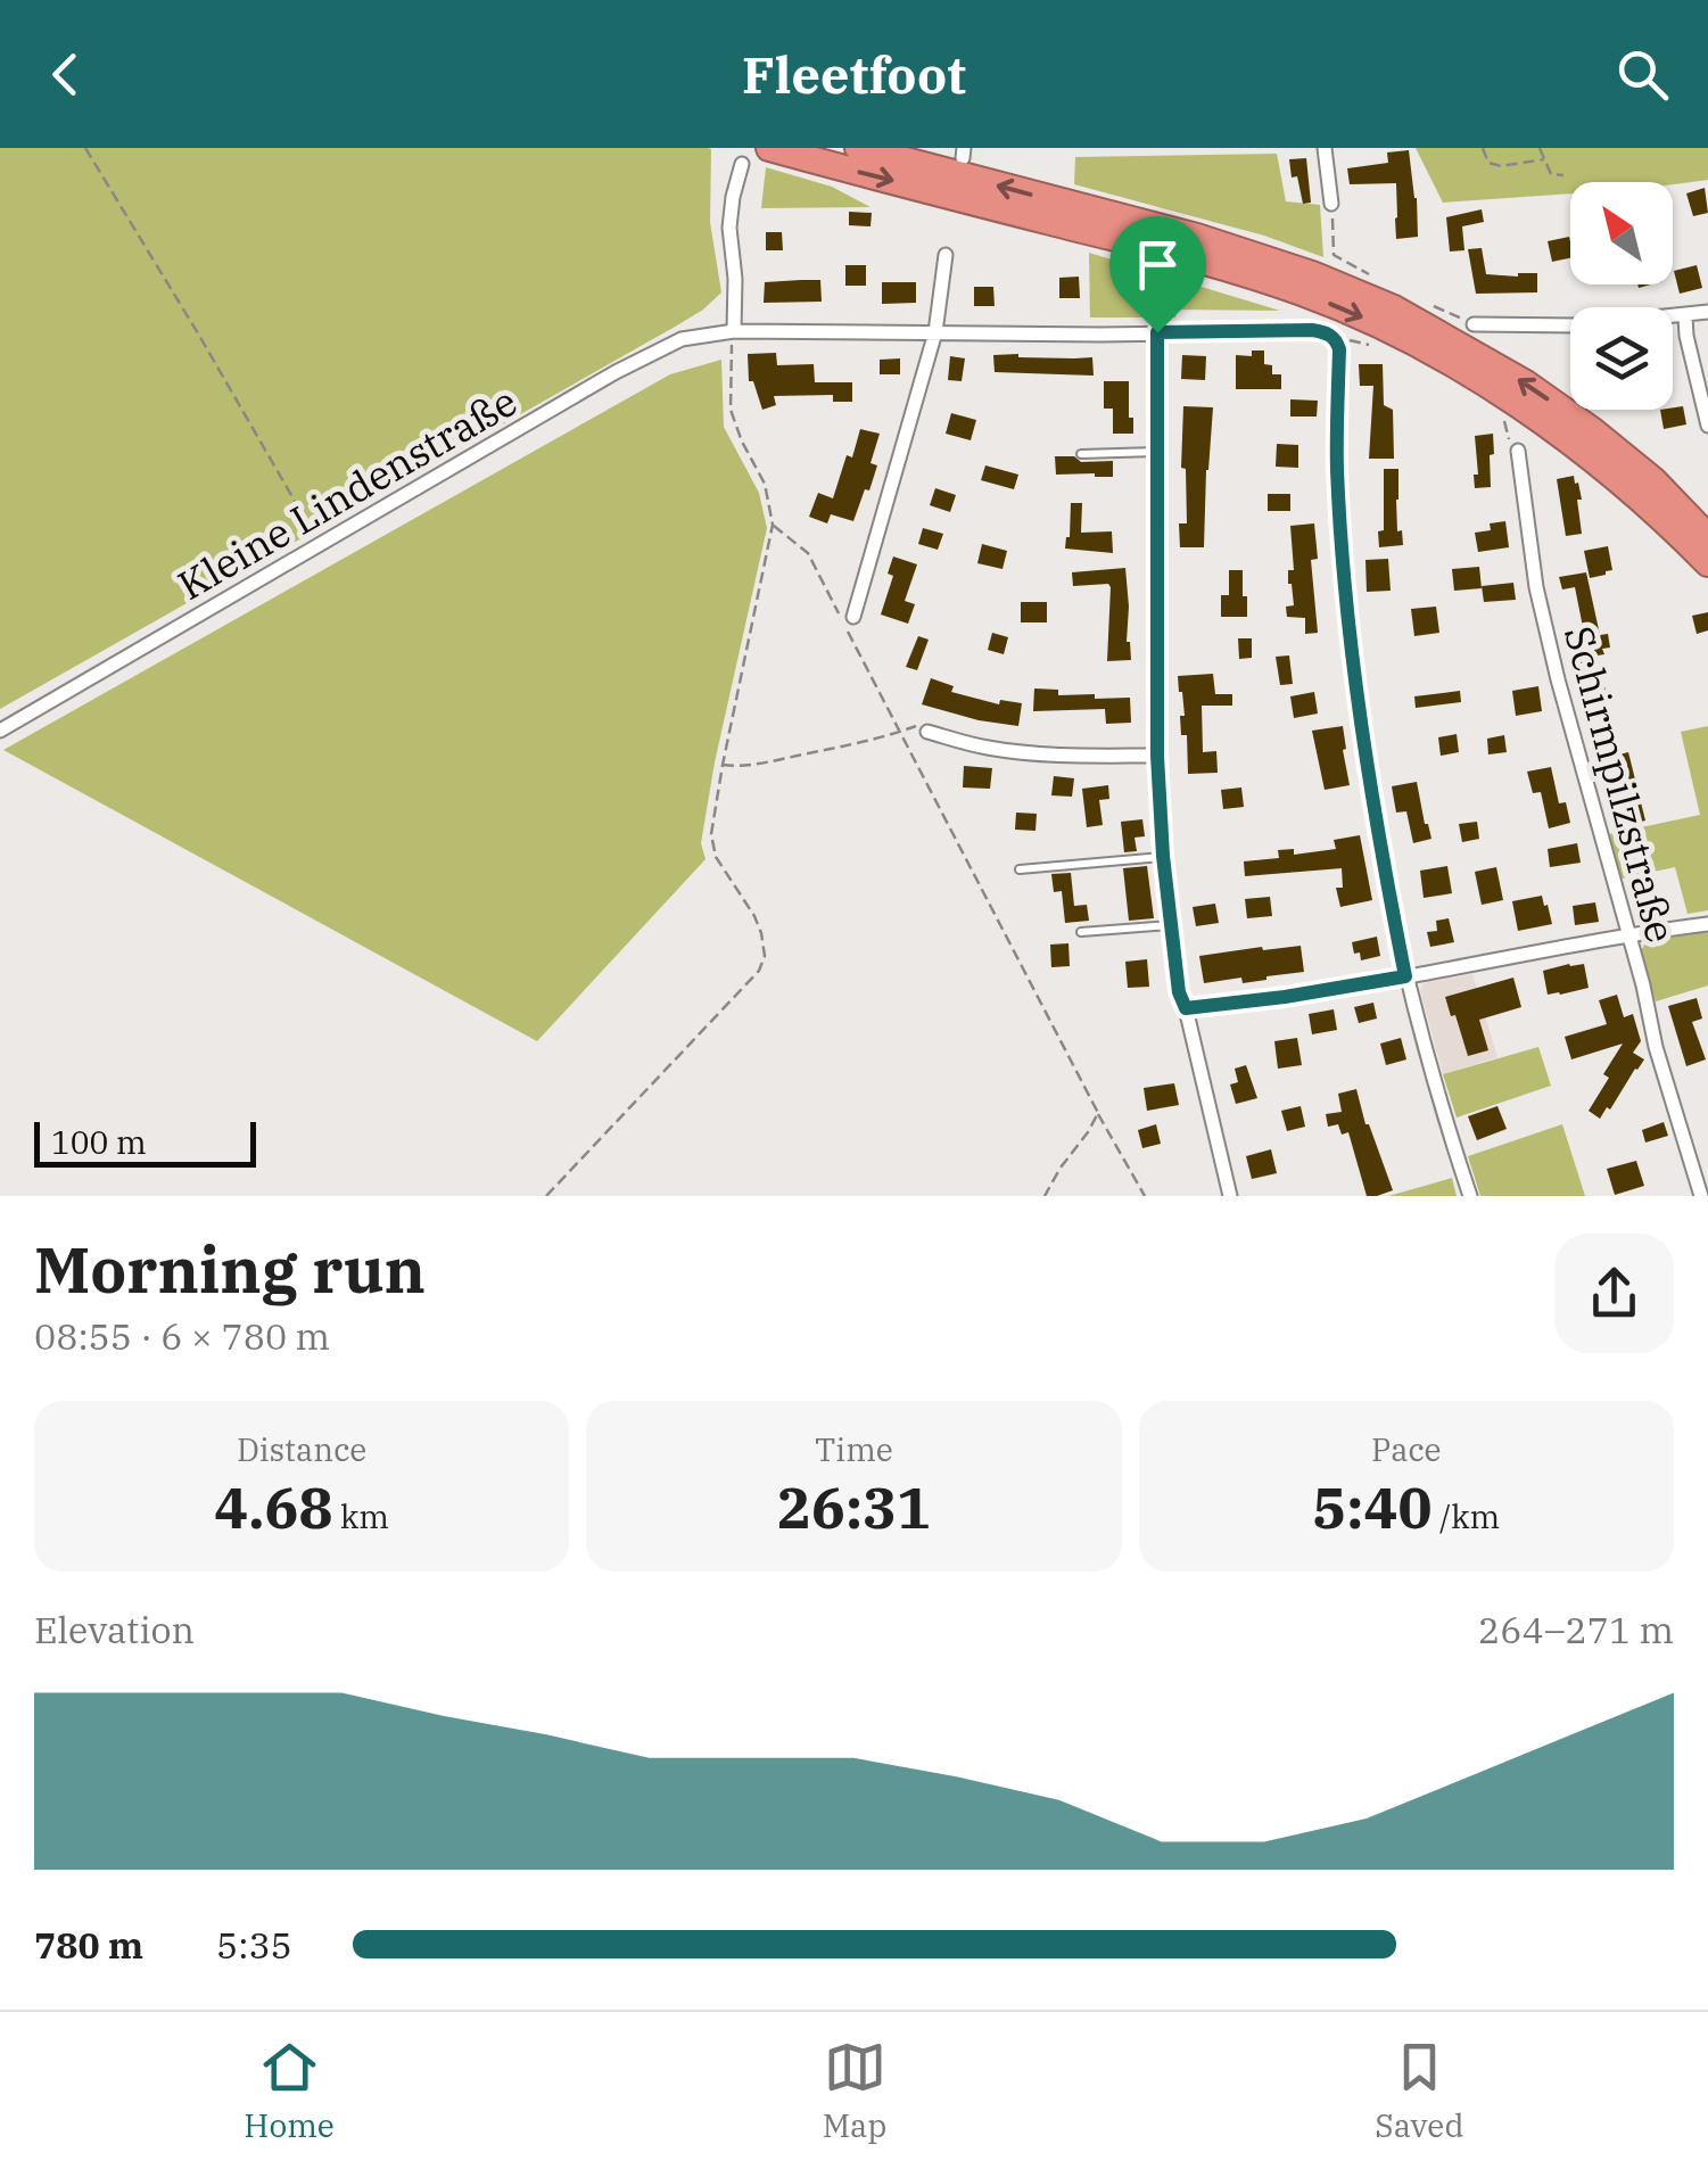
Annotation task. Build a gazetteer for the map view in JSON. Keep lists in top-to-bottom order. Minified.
{"streets":{"street":["Kleine Lindenstraße","Schirmpilzstraße"]},"scale_bar":"100 m","north":"top left","page":{"header":"Fleetfoot","scale":"100 m","heading":["Morning run","08:55 · 6 × 780 m"],"stats":[["Distance","4.68 km"],["Time","26:31"],["Pace","5:40 /km"]],"chart":["Elevation","264–271 m"],"list":[{"name":"780 m","note":"5:35"}],"tabs":["Home","Map","Saved"]}}
